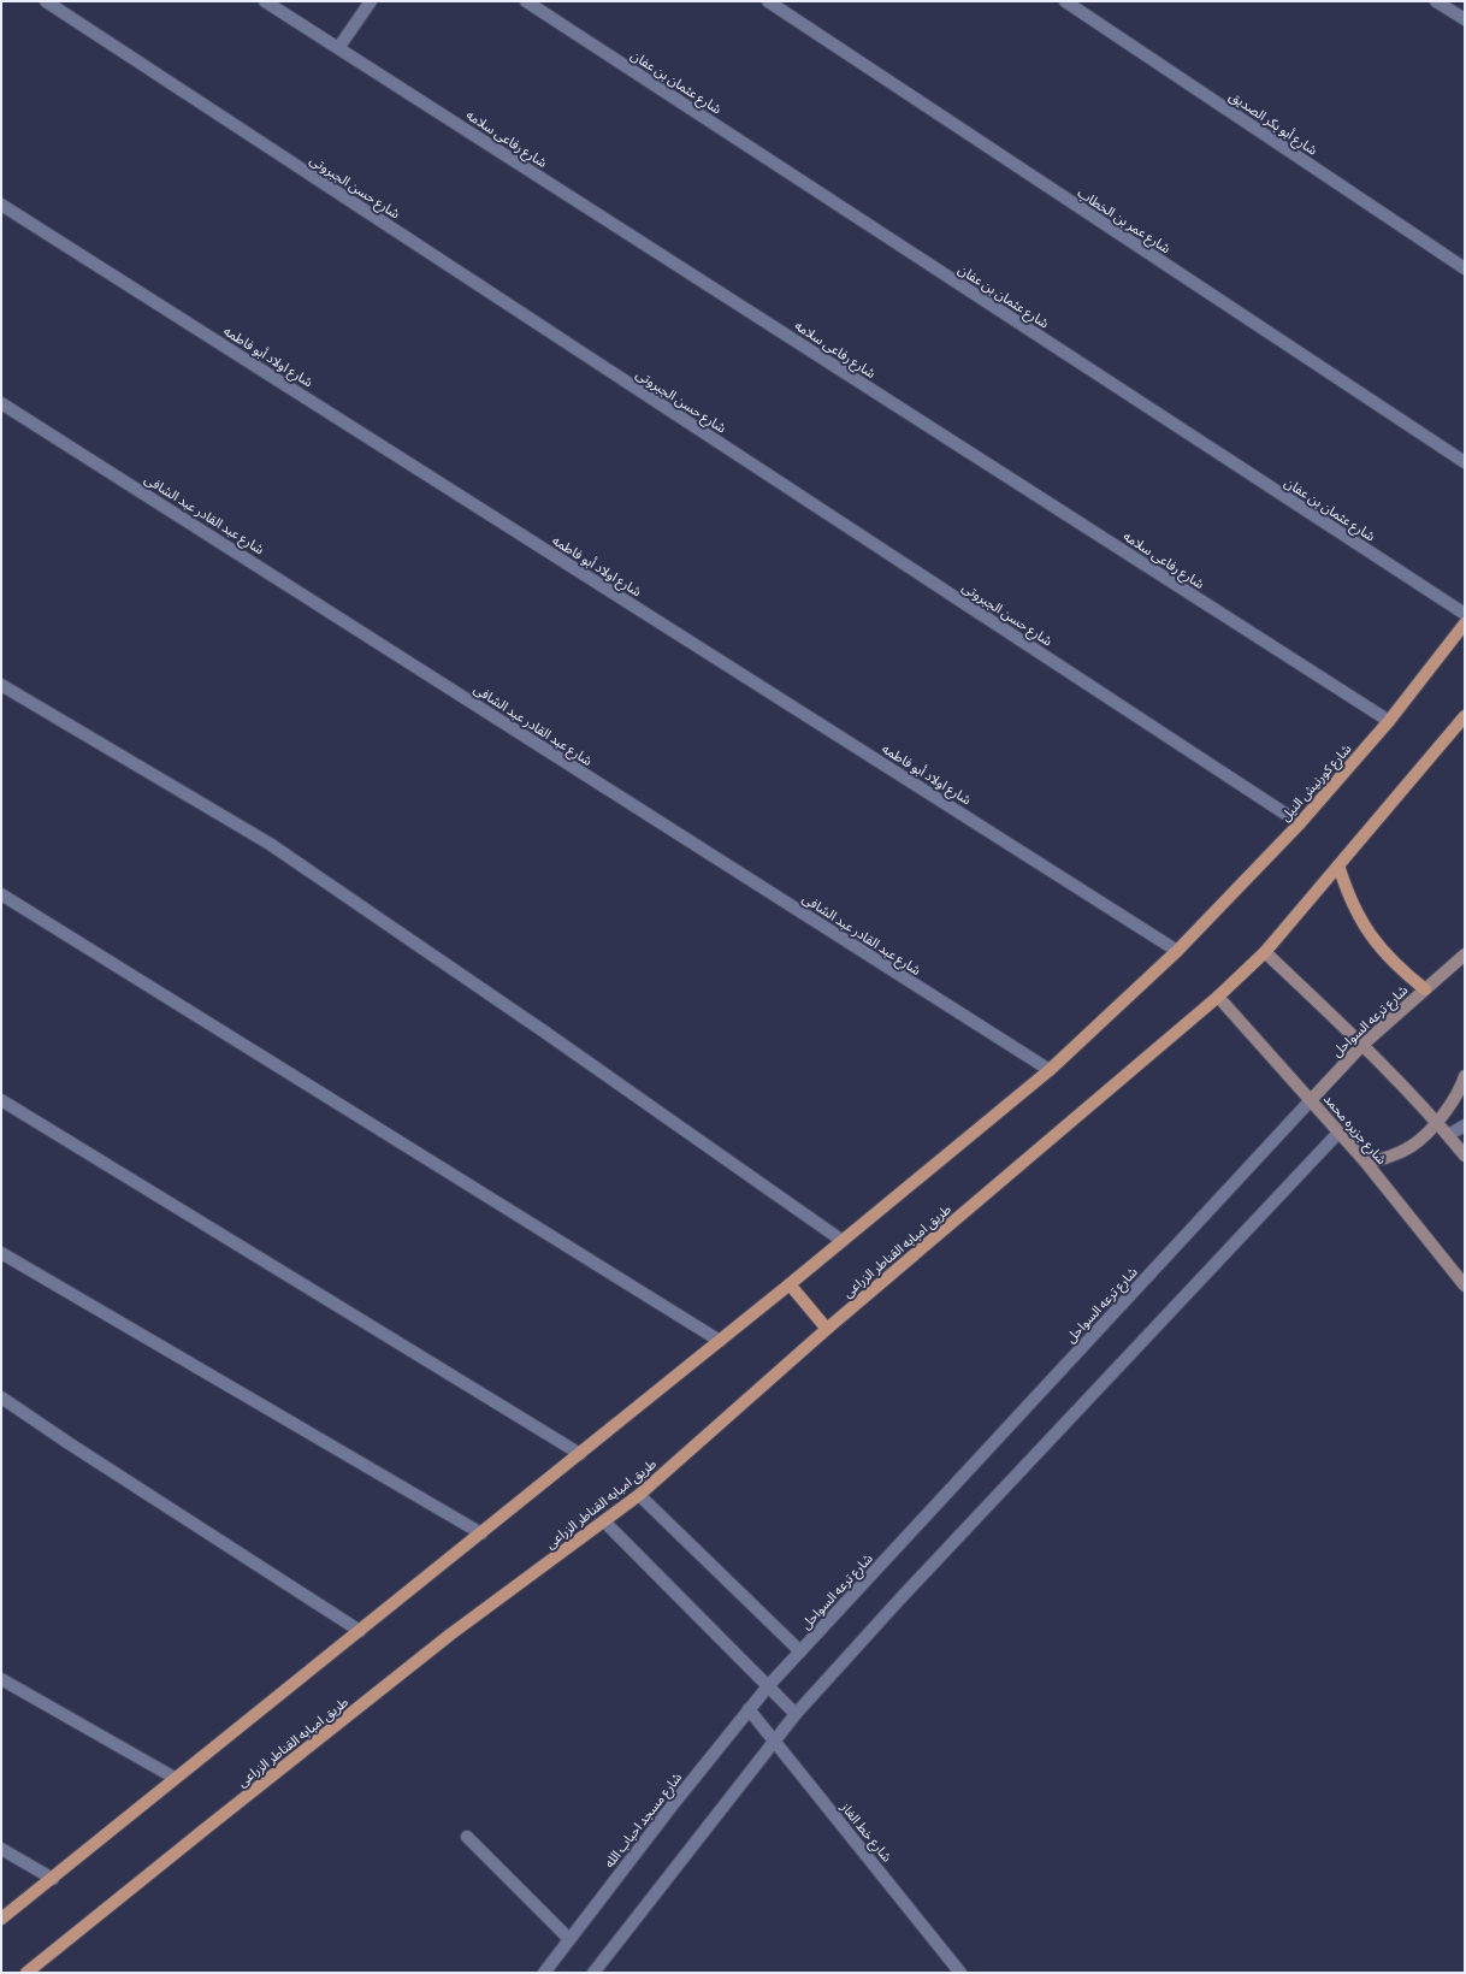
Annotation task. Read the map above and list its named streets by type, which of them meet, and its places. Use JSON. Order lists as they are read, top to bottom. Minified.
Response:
{"streets":{"main road":["شارع كورنيش النيل","شارع ترعه السواحل","شارع جزيره محمد","طريق امبابه القناطر الزراعى"],"street":["شارع عثمان بن عفان","شارع أبو بكر الصديق","شارع رفاعى سلامه","شارع حسن الجبروتى","شارع عمر بن الخطاب","شارع اولاد أبو فاطمه","شارع عبد القادر عبد الشافى","شارع مسجد احباب الله","شارع خط الغاز"]},"crossings":[["شارع رفاعى سلامه","شارع كورنيش النيل"],["شارع حسن الجبروتى","شارع كورنيش النيل"],["شارع اولاد أبو فاطمه","شارع كورنيش النيل"],["شارع ترعه السواحل","شارع جزيره محمد"],["شارع ترعه السواحل","شارع مسجد احباب الله"],["شارع جزيره محمد","طريق امبابه القناطر الزراعى"],["شارع مسجد احباب الله","شارع خط الغاز"]]}
